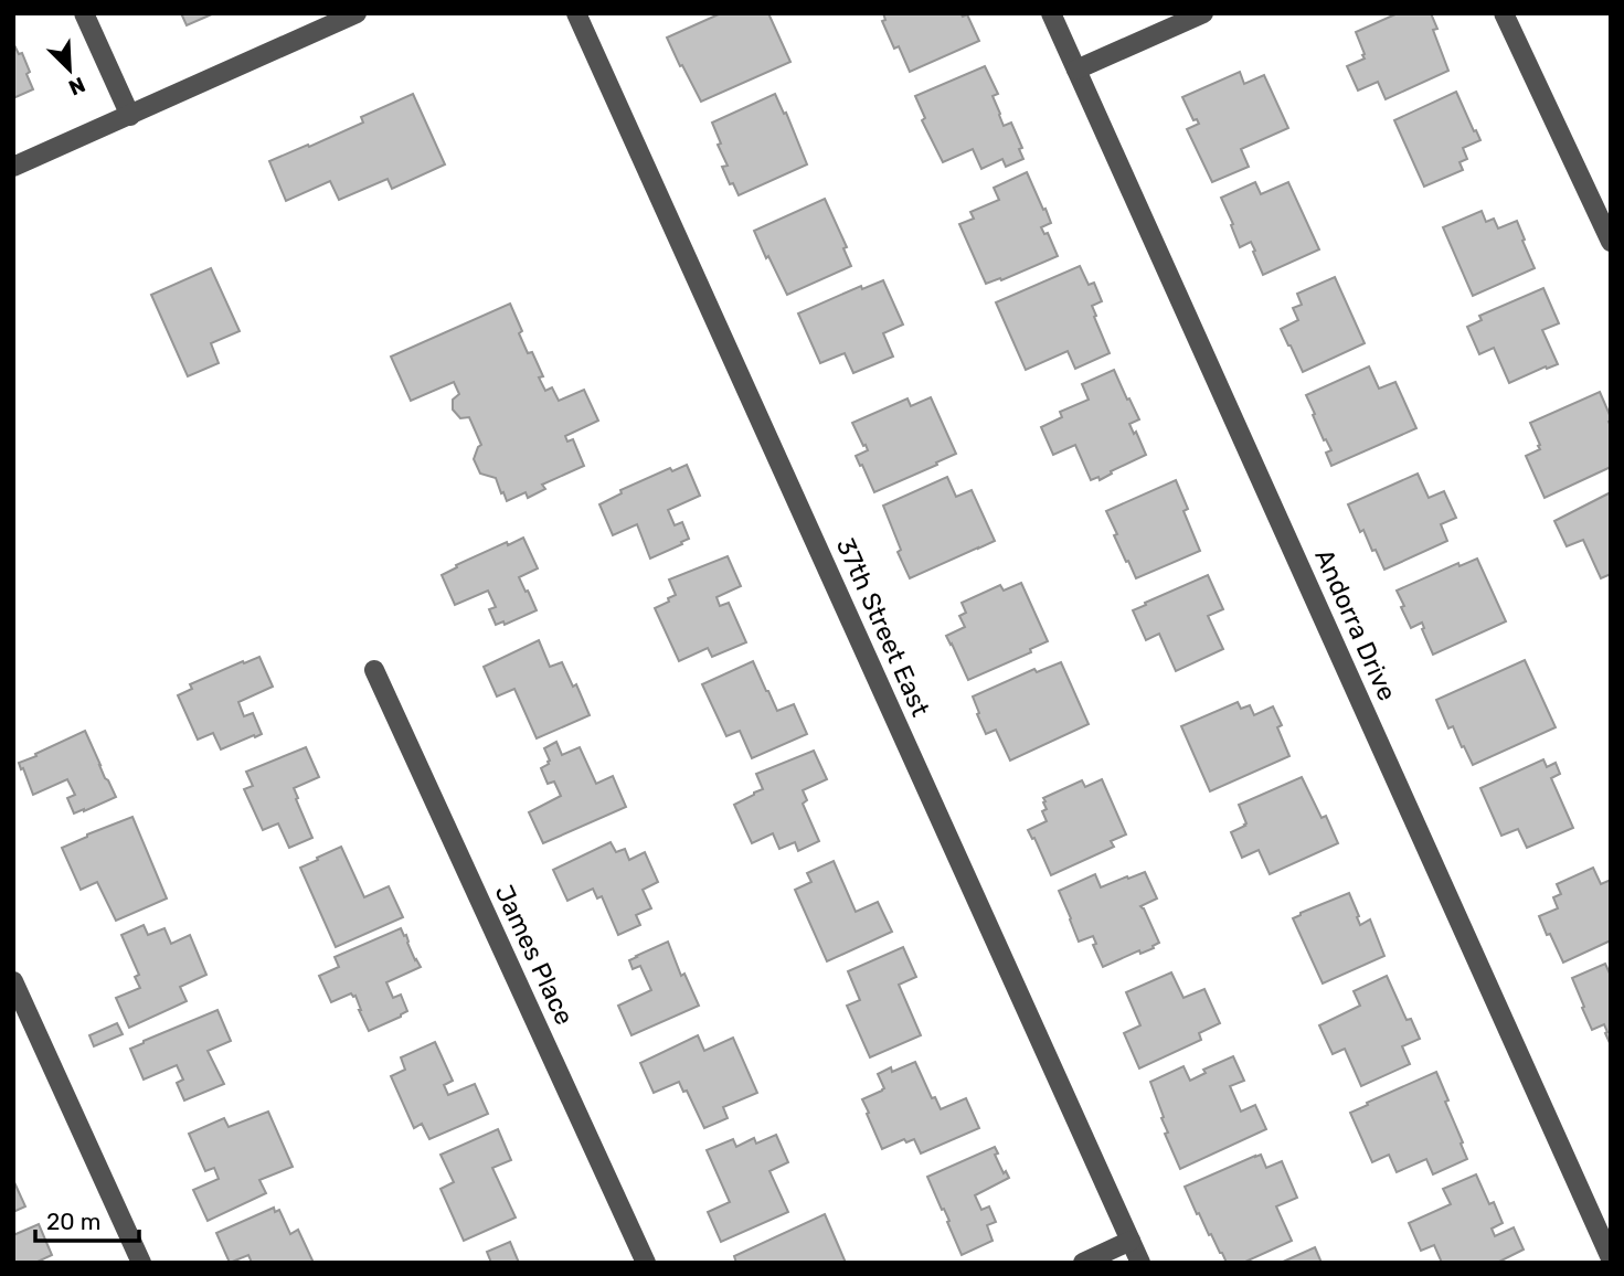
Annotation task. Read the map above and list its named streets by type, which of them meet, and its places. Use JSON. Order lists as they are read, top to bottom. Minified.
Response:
{"streets":{"street":["Andorra Drive","37th Street East","James Place"]},"scale_bar":"20 m","north":"bottom right"}
